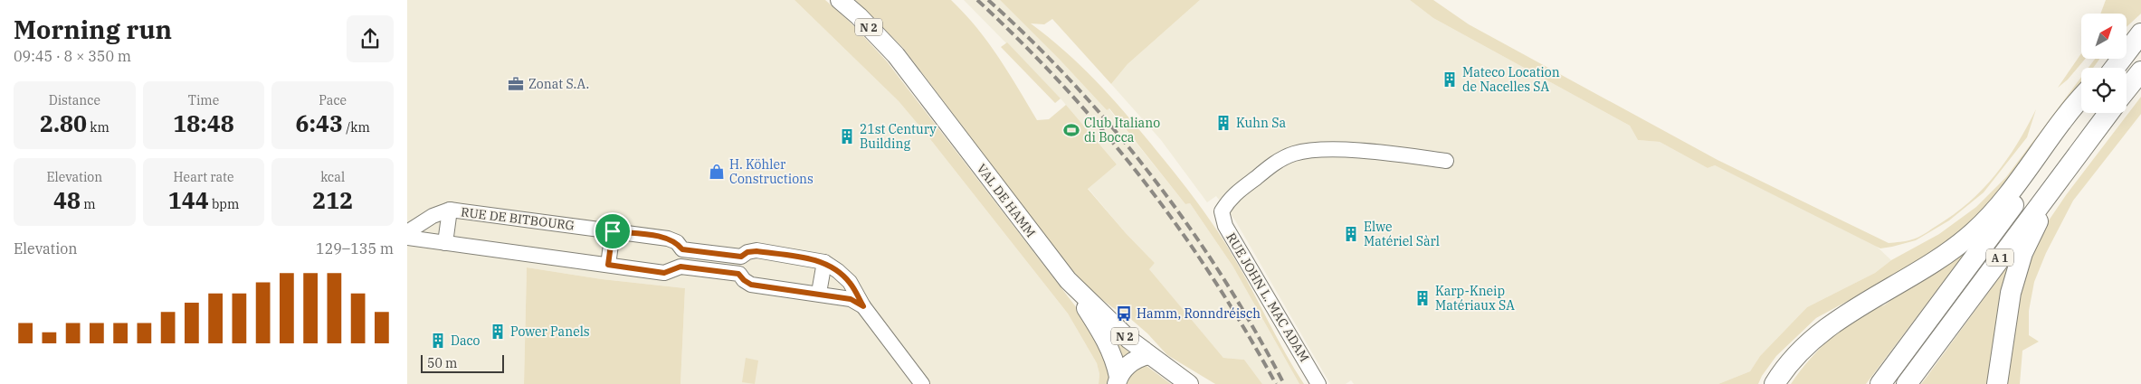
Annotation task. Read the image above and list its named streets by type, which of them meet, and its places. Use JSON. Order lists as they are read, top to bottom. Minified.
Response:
{"streets":{"highway":["A 1"],"main road":["N 2","VAL DE HAMM"],"street":["RUE DE BITBOURG","RUE JOHN L. MAC ADAM"]},"places":{"building":["Mateco Location de Nacelles SA","Kuhn Sa","21st Century Building","Elwe Matériel Sàrl","Karp-Kneip Matériaux SA","Power Panels","Daco"],"office":["Zonat S.A."],"sports":["Club Italiano di Bocca"],"shop":["H. Köhler Constructions"],"bus stop":["Hamm, Ronndréisch"]},"scale_bar":"50 m","north":"top right","page":{"heading":["Morning run","09:45 · 8 × 350 m"],"stats":[["Distance","2.80 km"],["Time","18:48"],["Pace","6:43 /km"],["Elevation","48 m"],["Heart rate","144 bpm"],["kcal","212"]],"chart":["Elevation","129–135 m"],"scale":"50 m"}}
